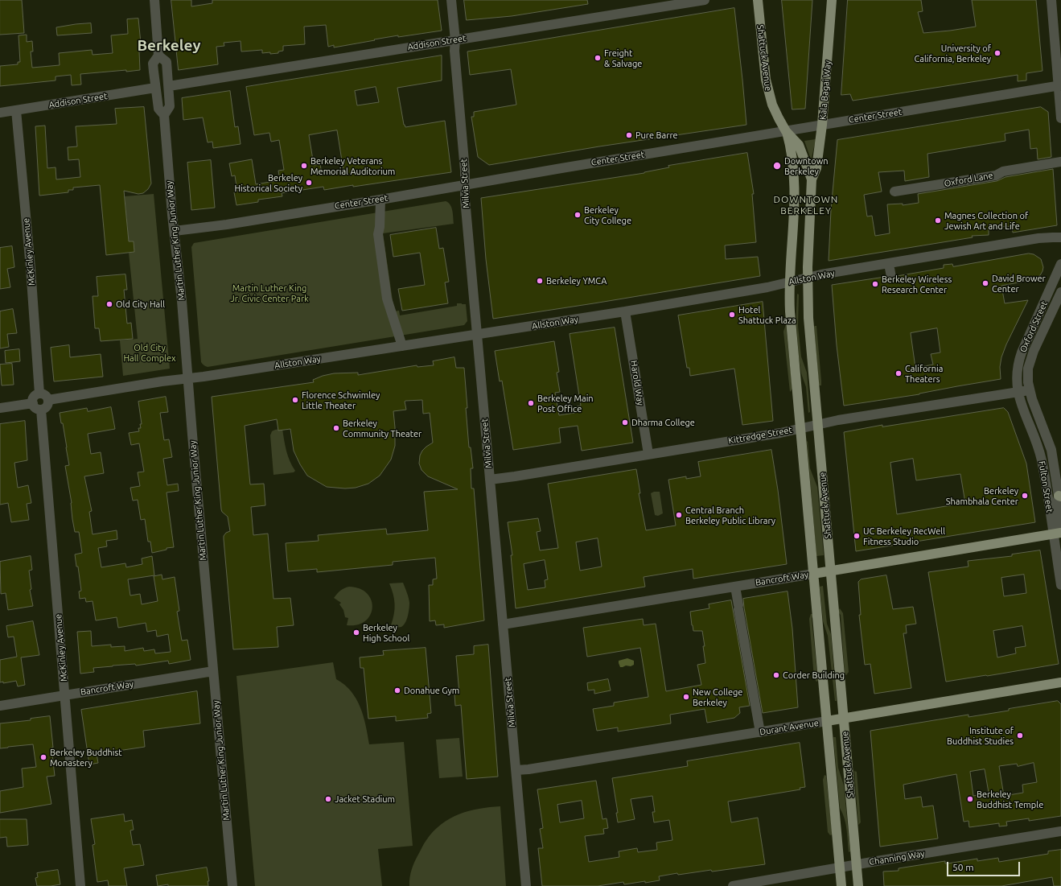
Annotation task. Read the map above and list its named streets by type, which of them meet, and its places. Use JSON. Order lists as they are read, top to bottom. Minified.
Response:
{"streets":{"main road":["Shattuck Avenue","Kala Bagai Way","Bancroft Way","Durant Avenue"],"street":["Addison Street","Center Street","Oxford Lane","Milvia Street","Martin Luther King Junior Way","McKinley Avenue","Allston Way","Oxford Street","Harold Way","Kittredge Street","Fulton Street","Channing Way"]},"crossings":[["Addison Street","Milvia Street"],["Addison Street","Martin Luther King Junior Way"],["Addison Street","McKinley Avenue"],["Shattuck Avenue","Kala Bagai Way"],["Shattuck Avenue","Center Street"],["Shattuck Avenue","Allston Way"],["Shattuck Avenue","Kittredge Street"],["Shattuck Avenue","Bancroft Way"],["Shattuck Avenue","Durant Avenue"],["Shattuck Avenue","Channing Way"],["Kala Bagai Way","Center Street"],["Center Street","Milvia Street"],["Center Street","Martin Luther King Junior Way"],["Milvia Street","Allston Way"],["Milvia Street","Kittredge Street"],["Milvia Street","Bancroft Way"],["Milvia Street","Durant Avenue"],["Martin Luther King Junior Way","Allston Way"],["Martin Luther King Junior Way","Bancroft Way"],["McKinley Avenue","Allston Way"],["McKinley Avenue","Bancroft Way"],["Allston Way","Harold Way"],["Oxford Street","Kittredge Street"],["Oxford Street","Fulton Street"],["Harold Way","Kittredge Street"],["Kittredge Street","Fulton Street"],["Fulton Street","Bancroft Way"]],"districts":["Berkeley","DOWNTOWN BERKELEY"],"parks":["Martin Luther King Jr. Civic Center Park","Old City Hall Complex"],"places":["University of California, Berkeley","Freight & Salvage","Pure Barre","Berkeley Veterans Memorial Auditorium","Downtown Berkeley","Berkeley Historical Society","Berkeley City College","Magnes Collection of Jewish Art and Life","Berkeley YMCA","David Brower Center","Berkeley Wireless Research Center","Old City Hall","Hotel Shattuck Plaza","California Theaters","Florence Schwimley Little Theater","Berkeley Main Post Office","Dharma College","Berkeley Community Theater","Berkeley Shambhala Center","Central Branch Berkeley Public Library","UC Berkeley RecWell Fitness Studio","Berkeley High School","Corder Building","Donahue Gym","New College Berkeley","Institute of Buddhist Studies","Berkeley Buddhist Monastery","Jacket Stadium","Berkeley Buddhist Temple"],"scale_bar":"50 m"}
